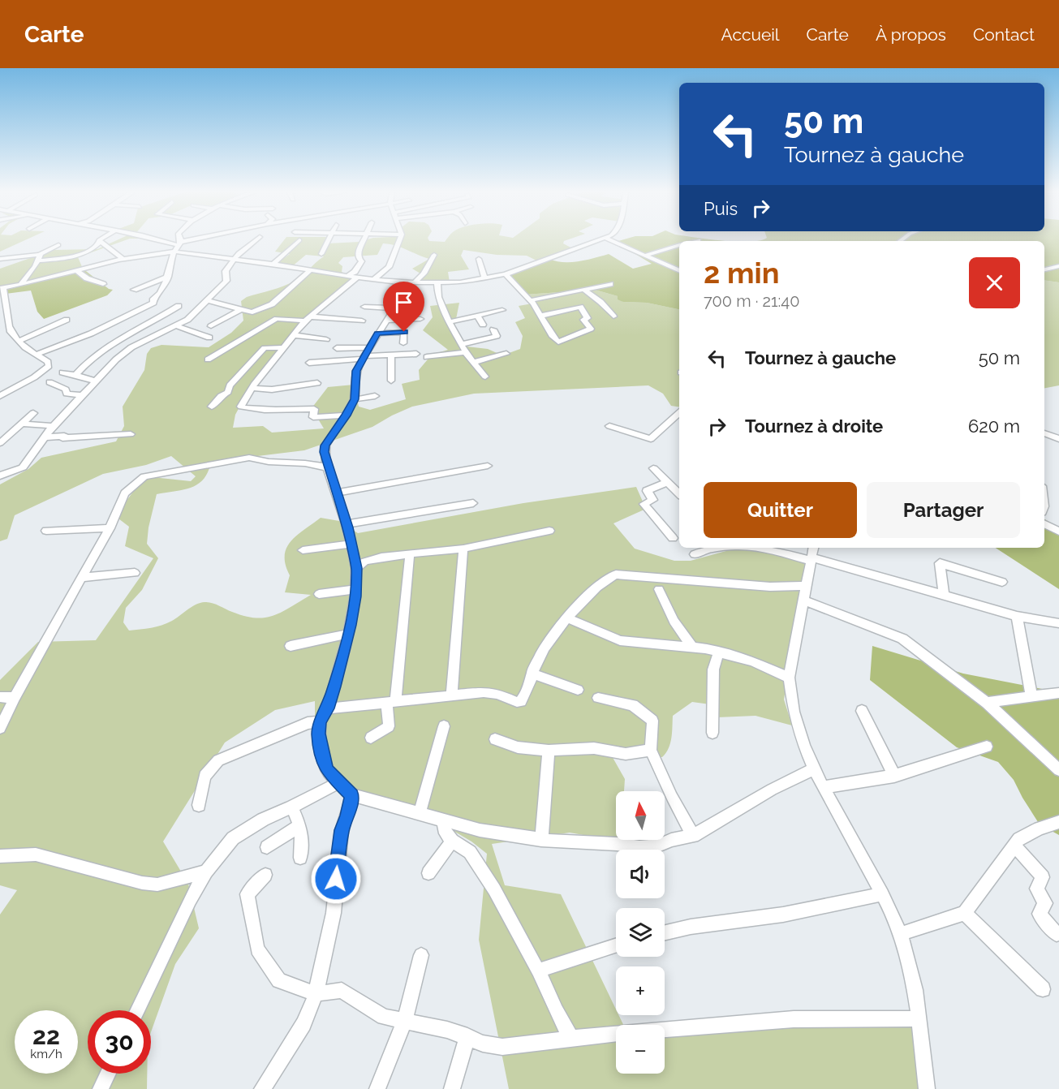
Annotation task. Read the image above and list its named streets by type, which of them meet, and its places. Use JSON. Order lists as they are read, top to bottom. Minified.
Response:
{"north":"top","page":{"header":"Carte","nav":["Accueil","Carte","À propos","Contact"],"turn":["50 m","Tournez à gauche"],"then":"Puis","heading":["2 min","700 m · 21:40"],"list":[{"name":"Tournez à gauche","value":"50 m"},{"name":"Tournez à droite","value":"620 m"}],"buttons":["Quitter","Partager"],"map_buttons":["+","−"],"speed":"22 km/h","limit":"30"}}
